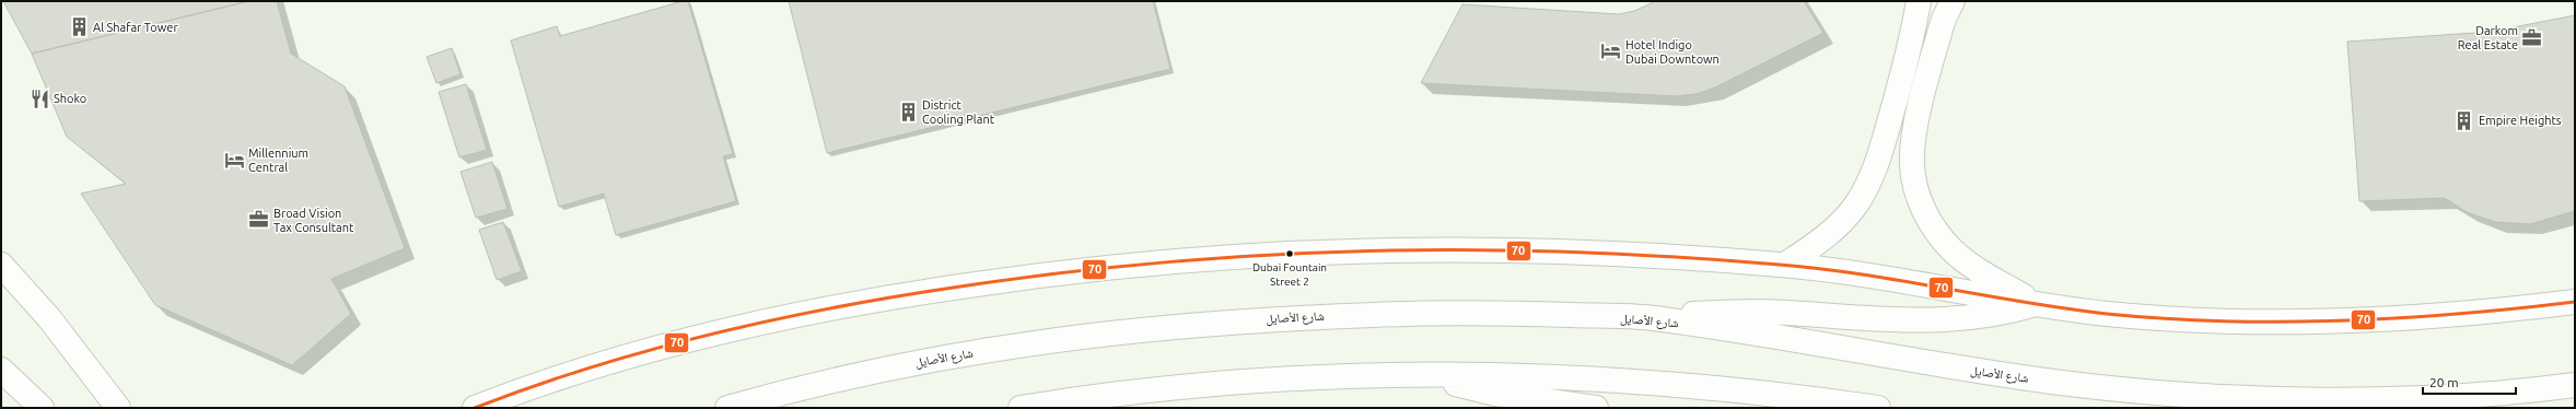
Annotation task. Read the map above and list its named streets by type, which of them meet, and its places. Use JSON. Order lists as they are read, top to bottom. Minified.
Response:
{"streets":{"main road":["شارع الأصايل"]},"places":{"building":["Al Shafar Tower","District Cooling Plant","Empire Heights"],"office":["Darkom Real Estate","Broad Vision Tax Consultant"],"hotel":["Hotel Indigo Dubai Downtown","Millennium Central"],"restaurant":["Shoko"],"other":["Dubai Fountain Street 2"]},"lines":["transit line 70"],"scale_bar":"20 m"}
